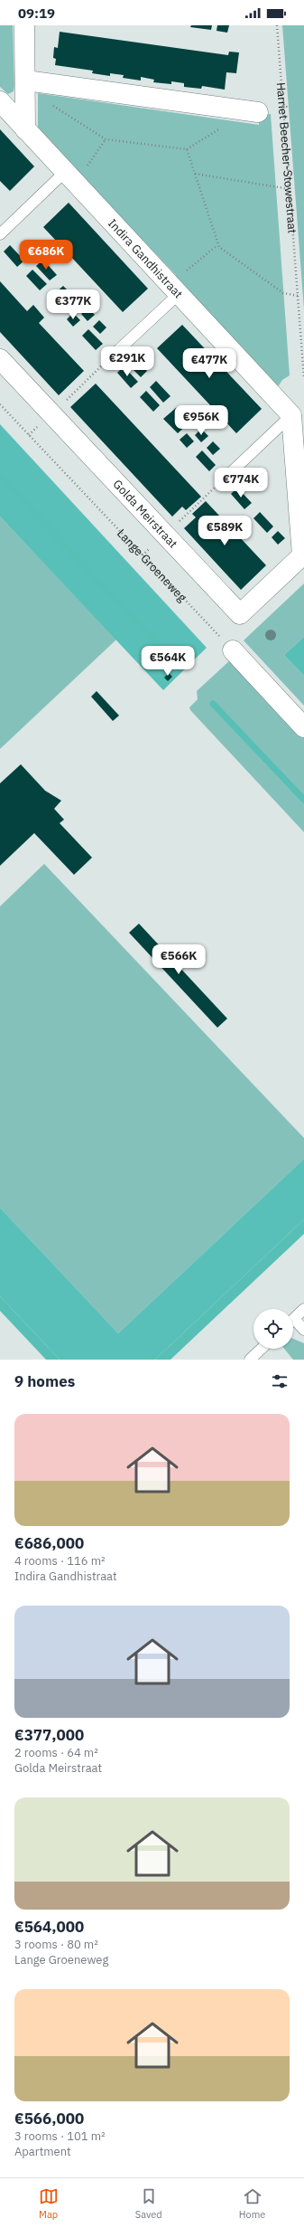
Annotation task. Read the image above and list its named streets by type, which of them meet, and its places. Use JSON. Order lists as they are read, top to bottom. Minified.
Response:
{"streets":{"street":["Indira Gandhistraat","Golda Meirstraat"],"path":["Harriet Beecher-Stowestraat","Lange Groeneweg"]},"crossings":[["Indira Gandhistraat","Golda Meirstraat"]],"page":{"status":"09:19","price":["€686K","€377K","€291K","€477K","€956K","€774K","€589K","€564K","€566K"],"heading":"9 homes","list":[{"name":"€686,000","note":"4 rooms · 116 m² · Indira Gandhistraat"},{"name":"€377,000","note":"2 rooms · 64 m² · Golda Meirstraat"},{"name":"€564,000","note":"3 rooms · 80 m² · Lange Groeneweg"},{"name":"€566,000","note":"3 rooms · 101 m² · Apartment"}],"tabs":["Map","Saved","Home"]}}
